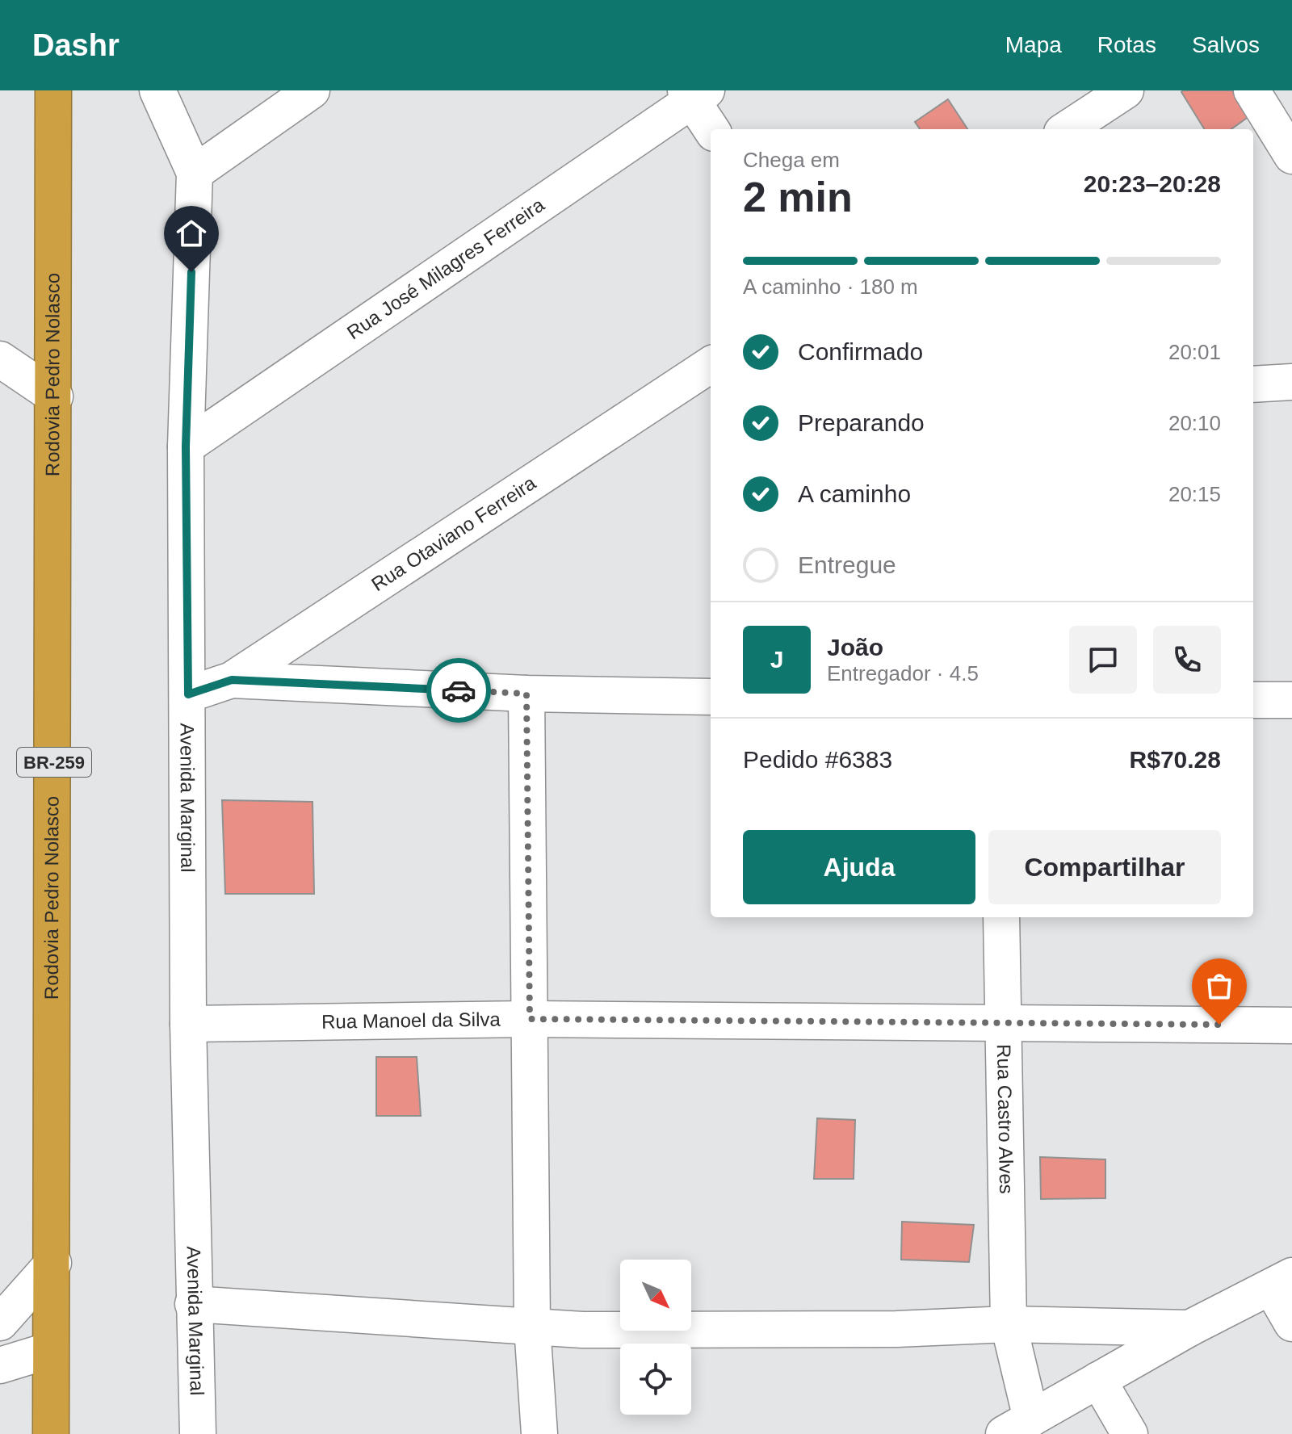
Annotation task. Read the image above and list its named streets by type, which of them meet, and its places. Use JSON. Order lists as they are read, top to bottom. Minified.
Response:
{"streets":{"highway":["Rodovia Pedro Nolasco","BR-259"],"street":["Rua José Milagres Ferreira","Rua Otaviano Ferreira","Avenida Marginal","Rua Manoel da Silva","Rua Castro Alves"]},"crossings":[["Rua José Milagres Ferreira","Avenida Marginal"],["Rua Otaviano Ferreira","Avenida Marginal"],["Avenida Marginal","Rua Manoel da Silva"],["Rua Manoel da Silva","Rua Castro Alves"]],"north":"bottom right","page":{"header":"Dashr","nav":["Mapa","Rotas","Salvos"],"heading":["2 min","Chega em","20:23–20:28"],"panel":["João","Entregador · 4.5","Pedido #6383","R$70.28"],"bar":"A caminho · 180 m","list":[["Confirmado","20:01"],["Preparando","20:10"],["A caminho","20:15"],"Entregue"],"round":"J","buttons":["Ajuda","Compartilhar"]}}
